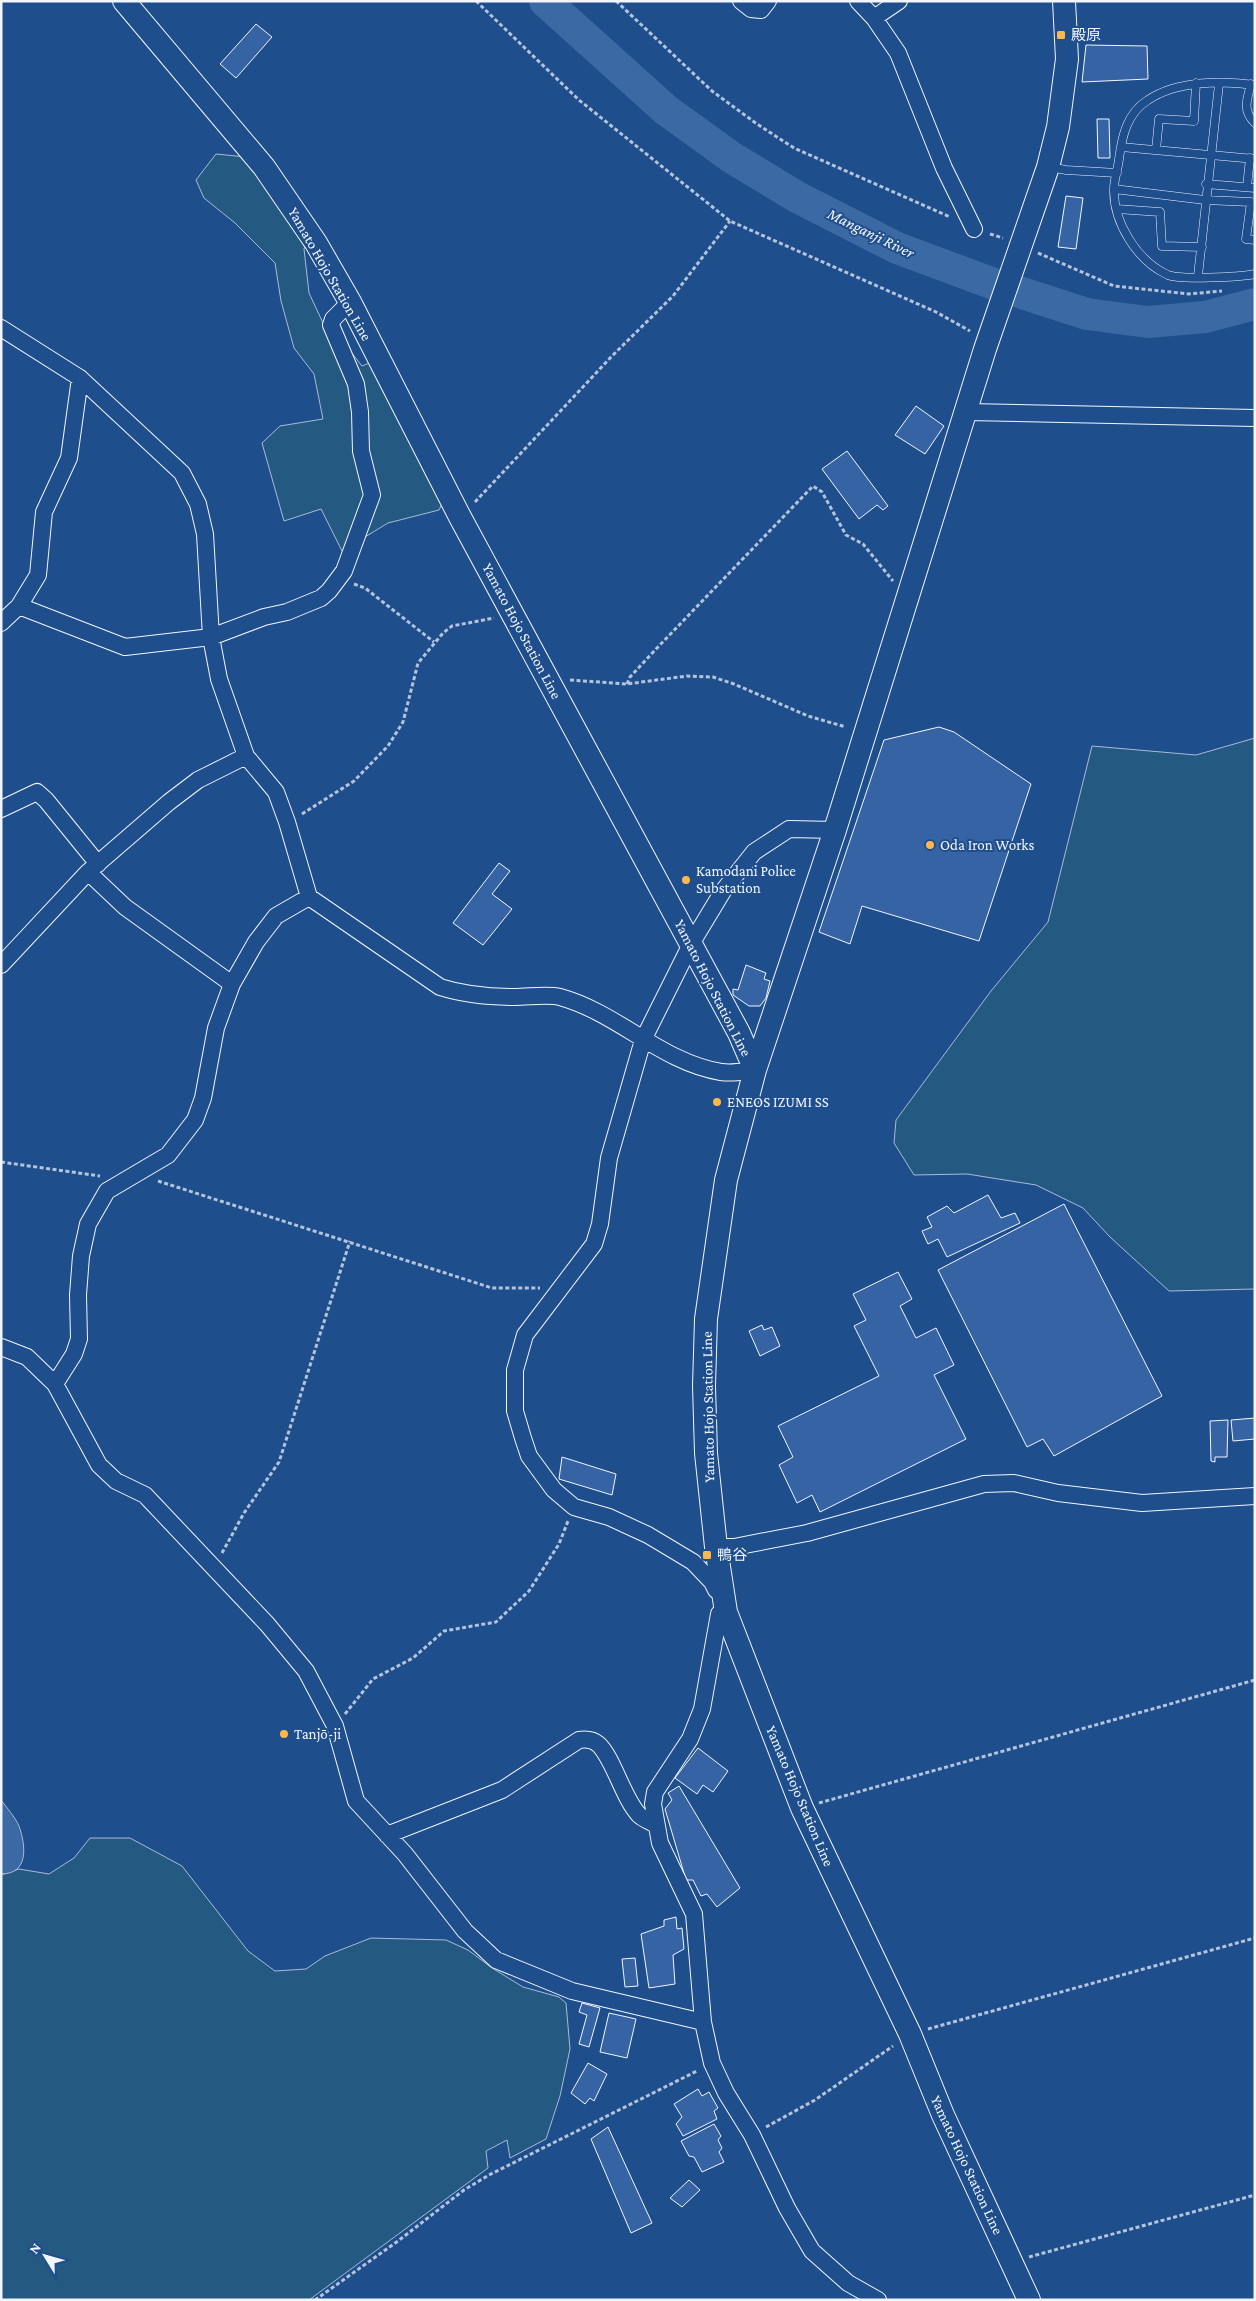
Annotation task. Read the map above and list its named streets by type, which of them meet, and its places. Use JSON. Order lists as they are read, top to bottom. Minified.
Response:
{"streets":{"main road":["Yamato Hojo Station Line"]},"water":["Manganji River"],"places":{"transit":["殿原","鴨谷"],"other":["Oda Iron Works","Kamodani Police Substation","ENEOS IZUMI SS","Tanjō-ji"]},"north":"top left"}
